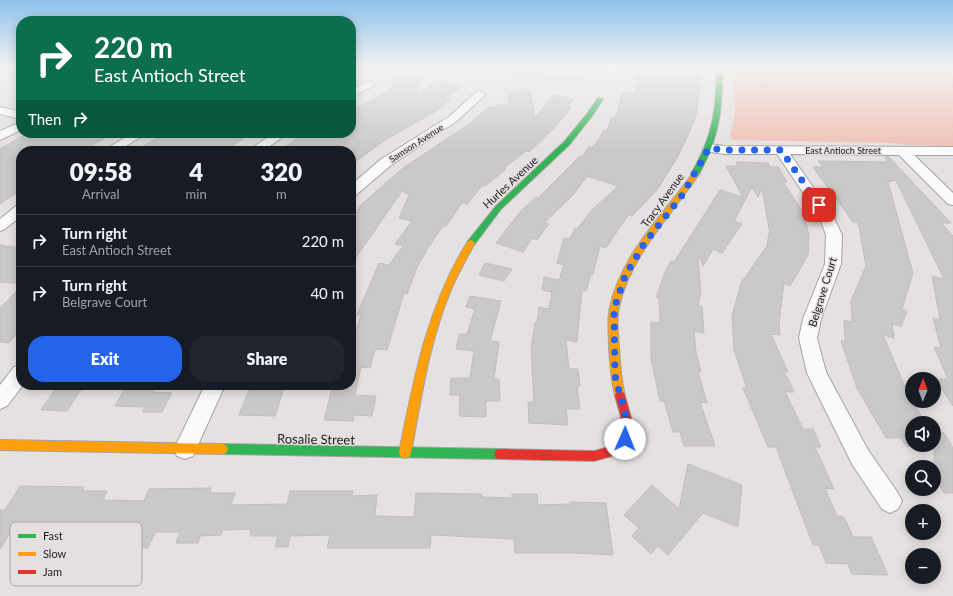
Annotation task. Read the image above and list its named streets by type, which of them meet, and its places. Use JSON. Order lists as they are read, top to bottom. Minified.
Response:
{"streets":{"street":["Samson Avenue","East Antioch Street","Hurles Avenue","Tracy Avenue","Belgrave Court","Rosalie Street"]},"crossings":[["East Antioch Street","Tracy Avenue"],["East Antioch Street","Belgrave Court"],["Hurles Avenue","Rosalie Street"],["Tracy Avenue","Rosalie Street"]],"legend":["Fast","Slow","Jam"],"north":"top","page":{"turn":["220 m","East Antioch Street"],"then":"Then","eta":["09:58","Arrival","4","min","320","m"],"list":[{"name":"Turn right","note":"East Antioch Street","value":"220 m"},{"name":"Turn right","note":"Belgrave Court","value":"40 m"}],"buttons":["Exit","Share"],"map_buttons":["+","−"]}}
